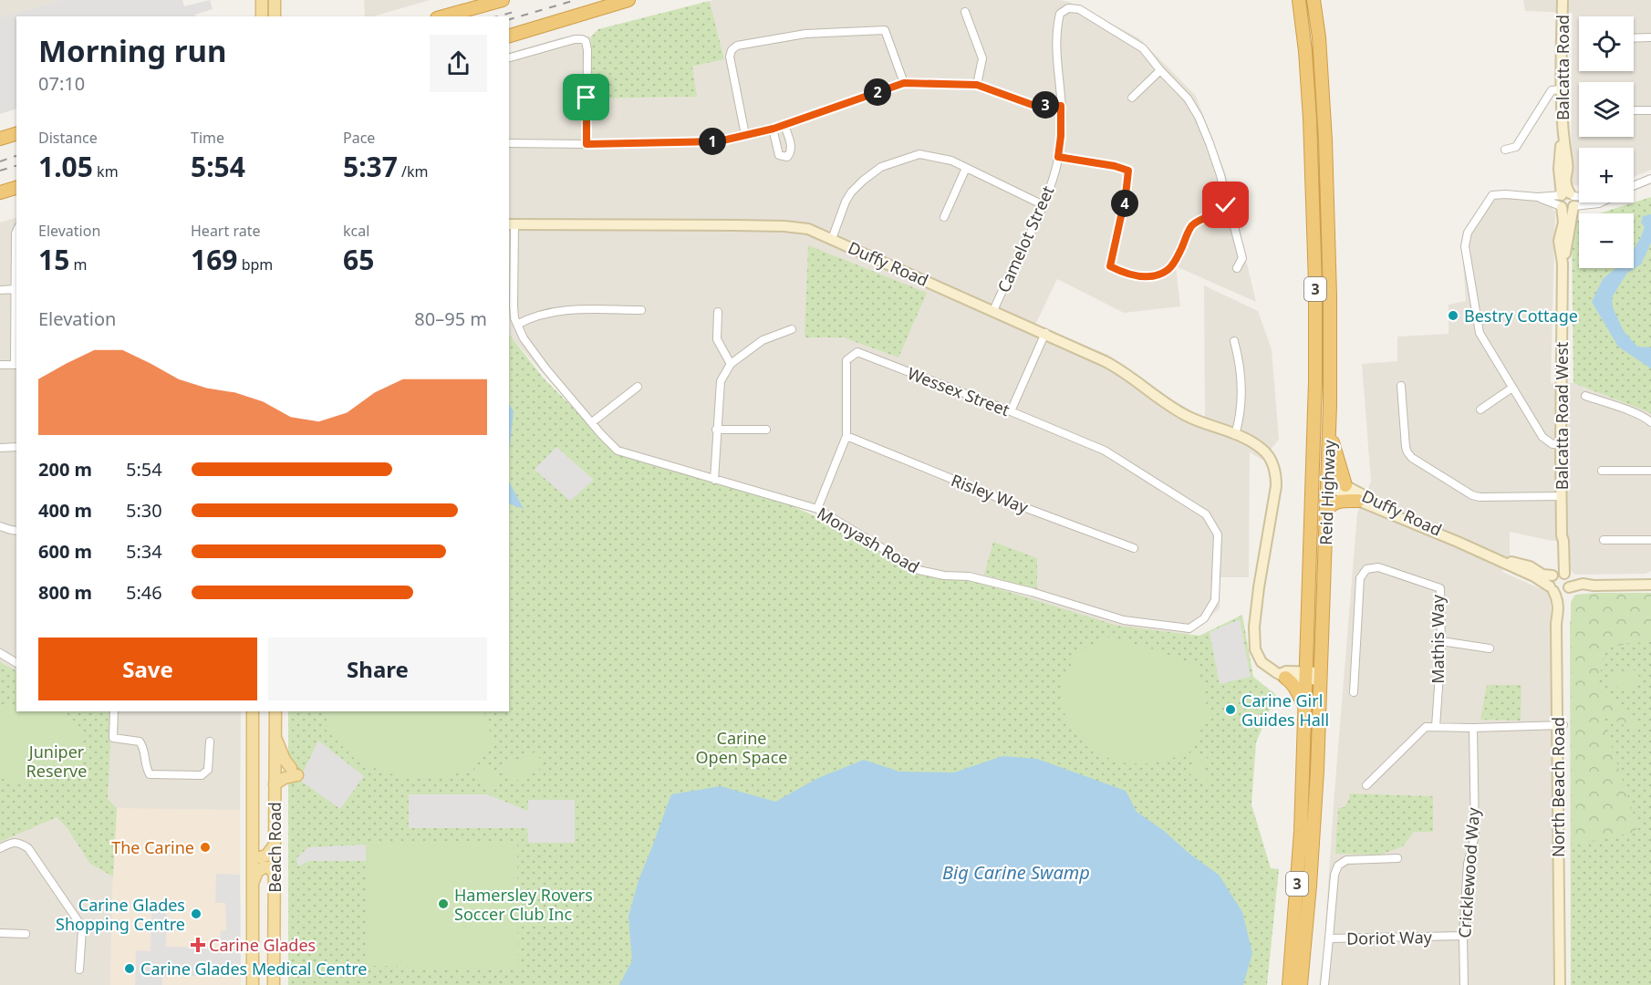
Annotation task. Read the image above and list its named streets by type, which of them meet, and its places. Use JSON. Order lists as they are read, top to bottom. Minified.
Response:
{"streets":{"highway":["3","Reid Highway"],"main road":["Balcatta Road","Duffy Road","Balcatta Road West","North Beach Road","Beach Road"],"street":["Camelot Street","Wessex Street","Risley Way","Monyash Road","Mathis Way","Cricklewood Way","Doriot Way"]},"crossings":[["Balcatta Road","Balcatta Road West"],["Camelot Street","Duffy Road"],["Duffy Road","Balcatta Road West"],["Duffy Road","Reid Highway"],["Duffy Road","Monyash Road"],["Duffy Road","North Beach Road"],["Wessex Street","Risley Way"],["Wessex Street","Monyash Road"],["Balcatta Road West","North Beach Road"],["Cricklewood Way","Doriot Way"]],"water":["Big Carine Swamp"],"parks":["Carine Open Space","Juniper Reserve"],"places":{"other":["Bestry Cottage","Carine Girl Guides Hall","The Carine","Hamersley Rovers Soccer Club Inc","Carine Glades Shopping Centre","Carine Glades Medical Centre"],"health":["Carine Glades"]},"page":{"map_buttons":["+","−"],"heading":["Morning run","07:10"],"pins":["2","3","1","4"],"stats":[["Distance","1.05 km"],["Time","5:54"],["Pace","5:37 /km"],["Elevation","15 m"],["Heart rate","169 bpm"],["kcal","65"]],"chart":["Elevation","80–95 m"],"list":[{"name":"200 m","note":"5:54"},{"name":"400 m","note":"5:30"},{"name":"600 m","note":"5:34"},{"name":"800 m","note":"5:46"}],"buttons":["Save","Share"]}}
